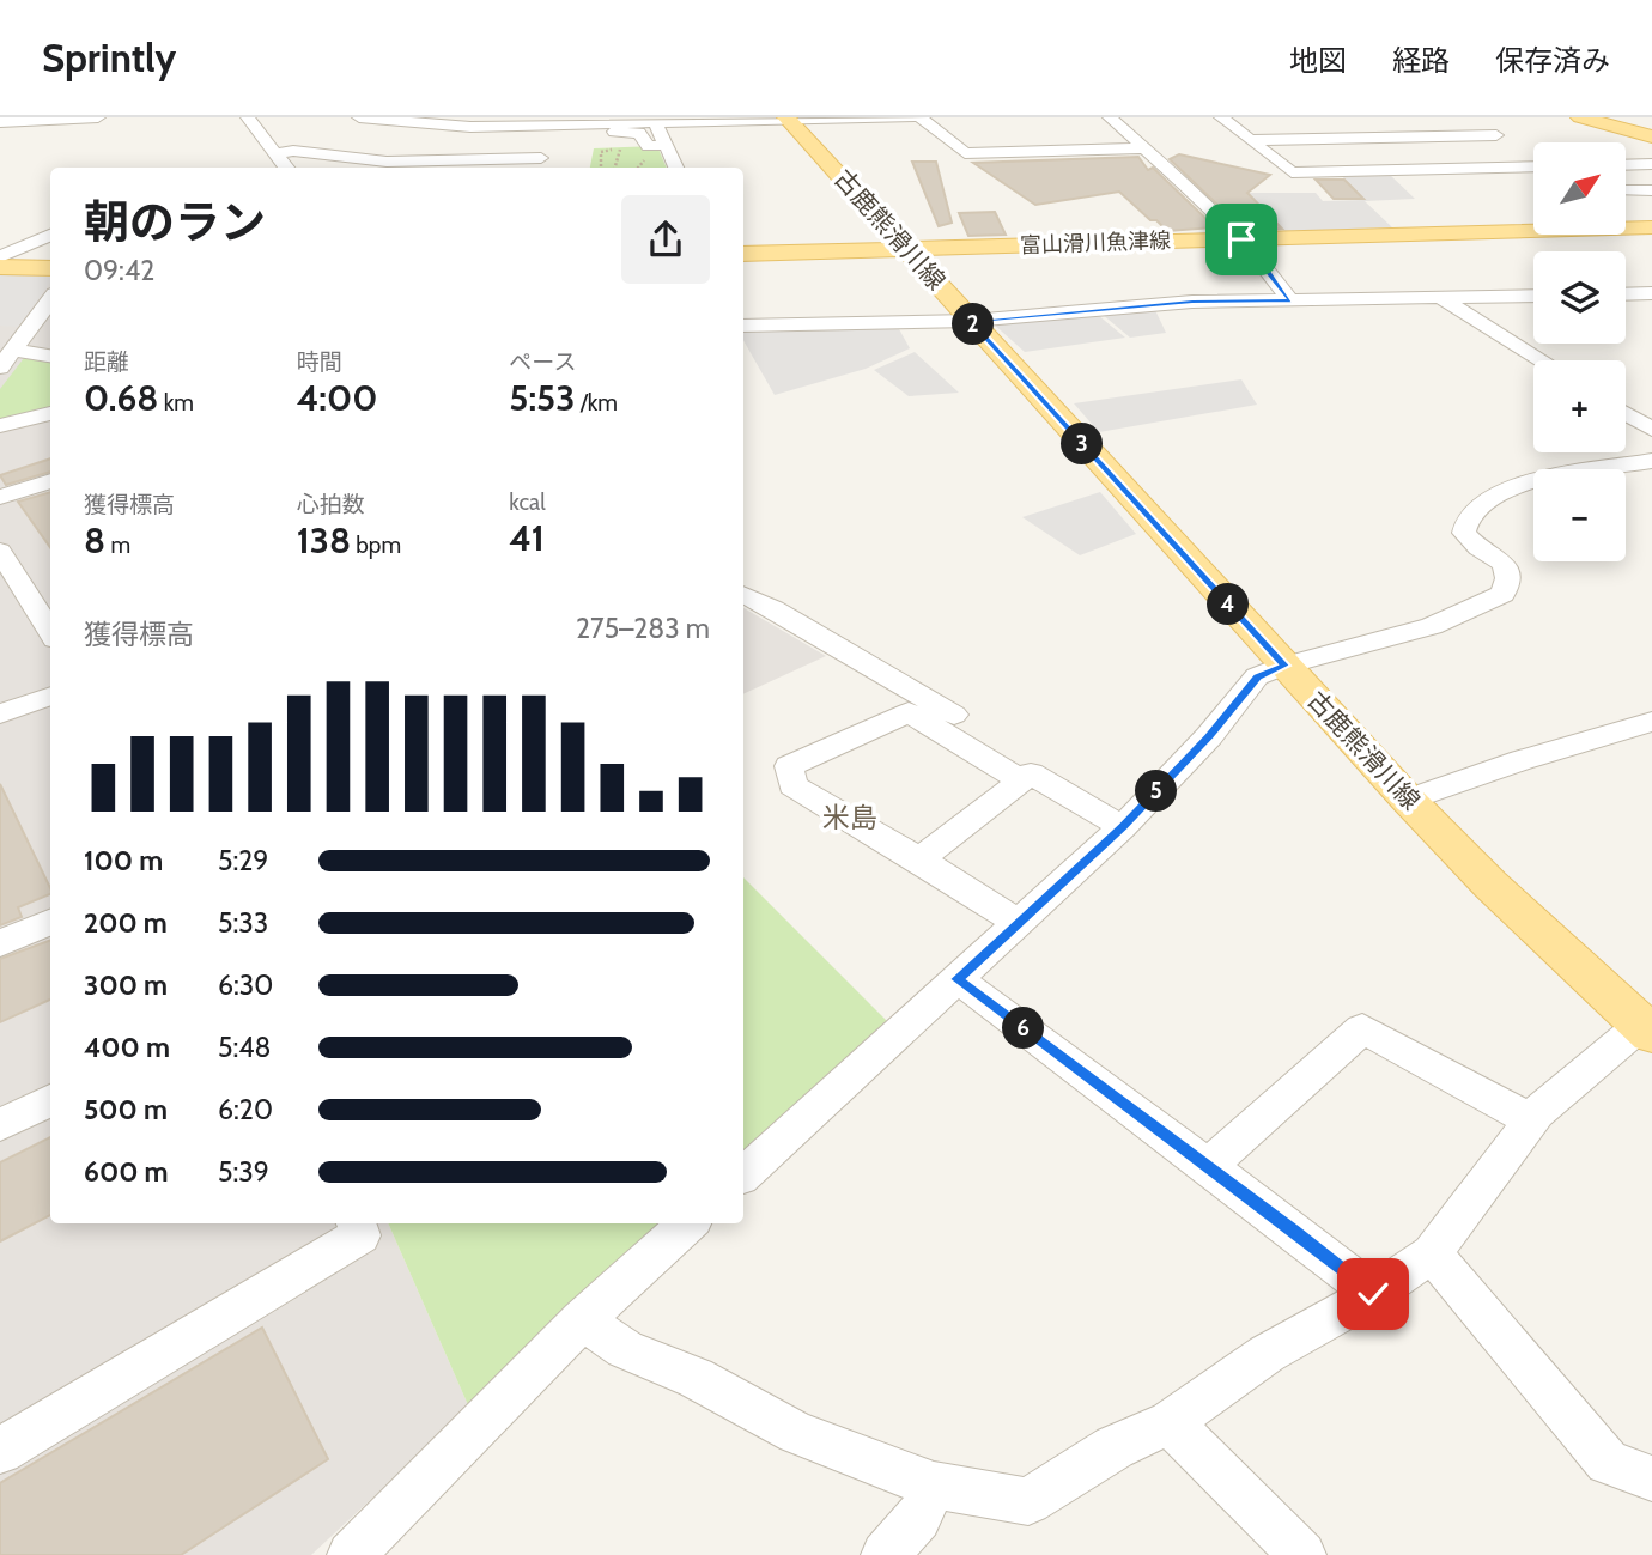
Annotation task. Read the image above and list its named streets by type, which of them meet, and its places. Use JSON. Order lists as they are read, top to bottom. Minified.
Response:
{"streets":{"main road":["古鹿熊滑川線","富山滑川魚津線"]},"crossings":[["古鹿熊滑川線","富山滑川魚津線"]],"districts":["米島"],"north":"top right","page":{"header":"Sprintly","nav":["地図","経路","保存済み"],"map_buttons":["+","−"],"heading":["朝のラン","09:42"],"pins":["2","3","4","5","6"],"stats":[["距離","0.68 km"],["時間","4:00"],["ペース","5:53 /km"],["獲得標高","8 m"],["心拍数","138 bpm"],["kcal","41"]],"chart":["獲得標高","275–283 m"],"list":[{"name":"100 m","note":"5:29"},{"name":"200 m","note":"5:33"},{"name":"300 m","note":"6:30"},{"name":"400 m","note":"5:48"},{"name":"500 m","note":"6:20"},{"name":"600 m","note":"5:39"}]}}
